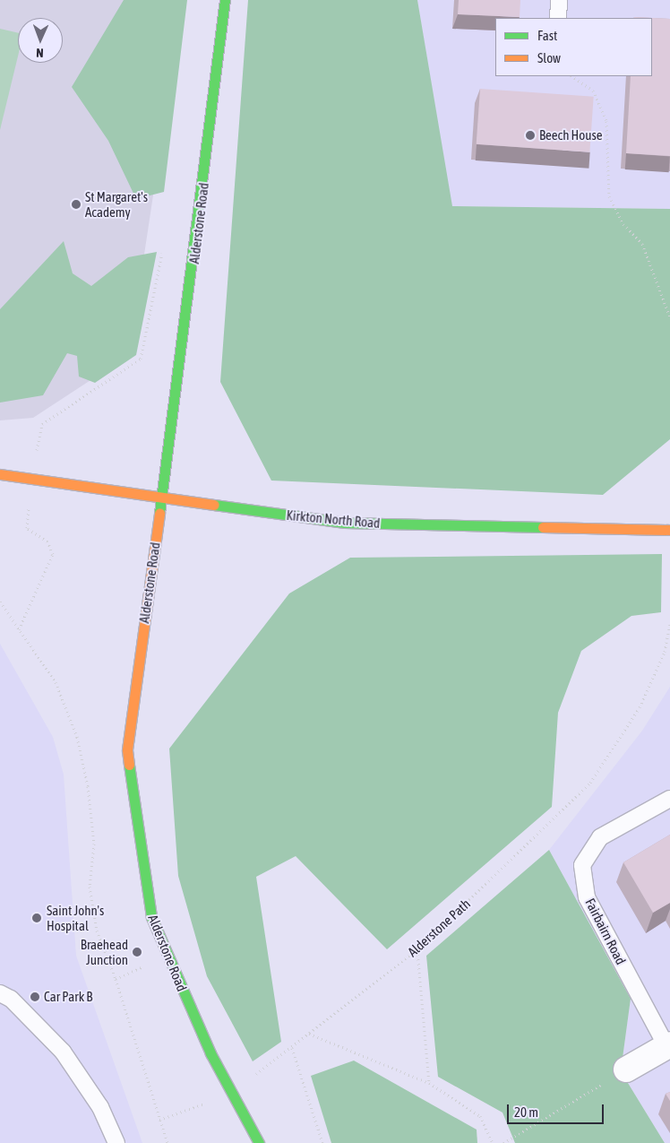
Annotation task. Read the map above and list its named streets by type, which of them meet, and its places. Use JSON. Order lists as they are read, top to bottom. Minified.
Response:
{"streets":{"street":["Alderstone Road","Kirkton North Road","Fairbairn Road"],"path":["Alderstone Path"]},"crossings":[["Alderstone Road","Kirkton North Road"]],"places":["Beech House","St Margaret's Academy","Saint John's Hospital","Braehead Junction","Car Park B"],"legend":["Fast","Slow"],"scale_bar":"20 m","north":"bottom"}
